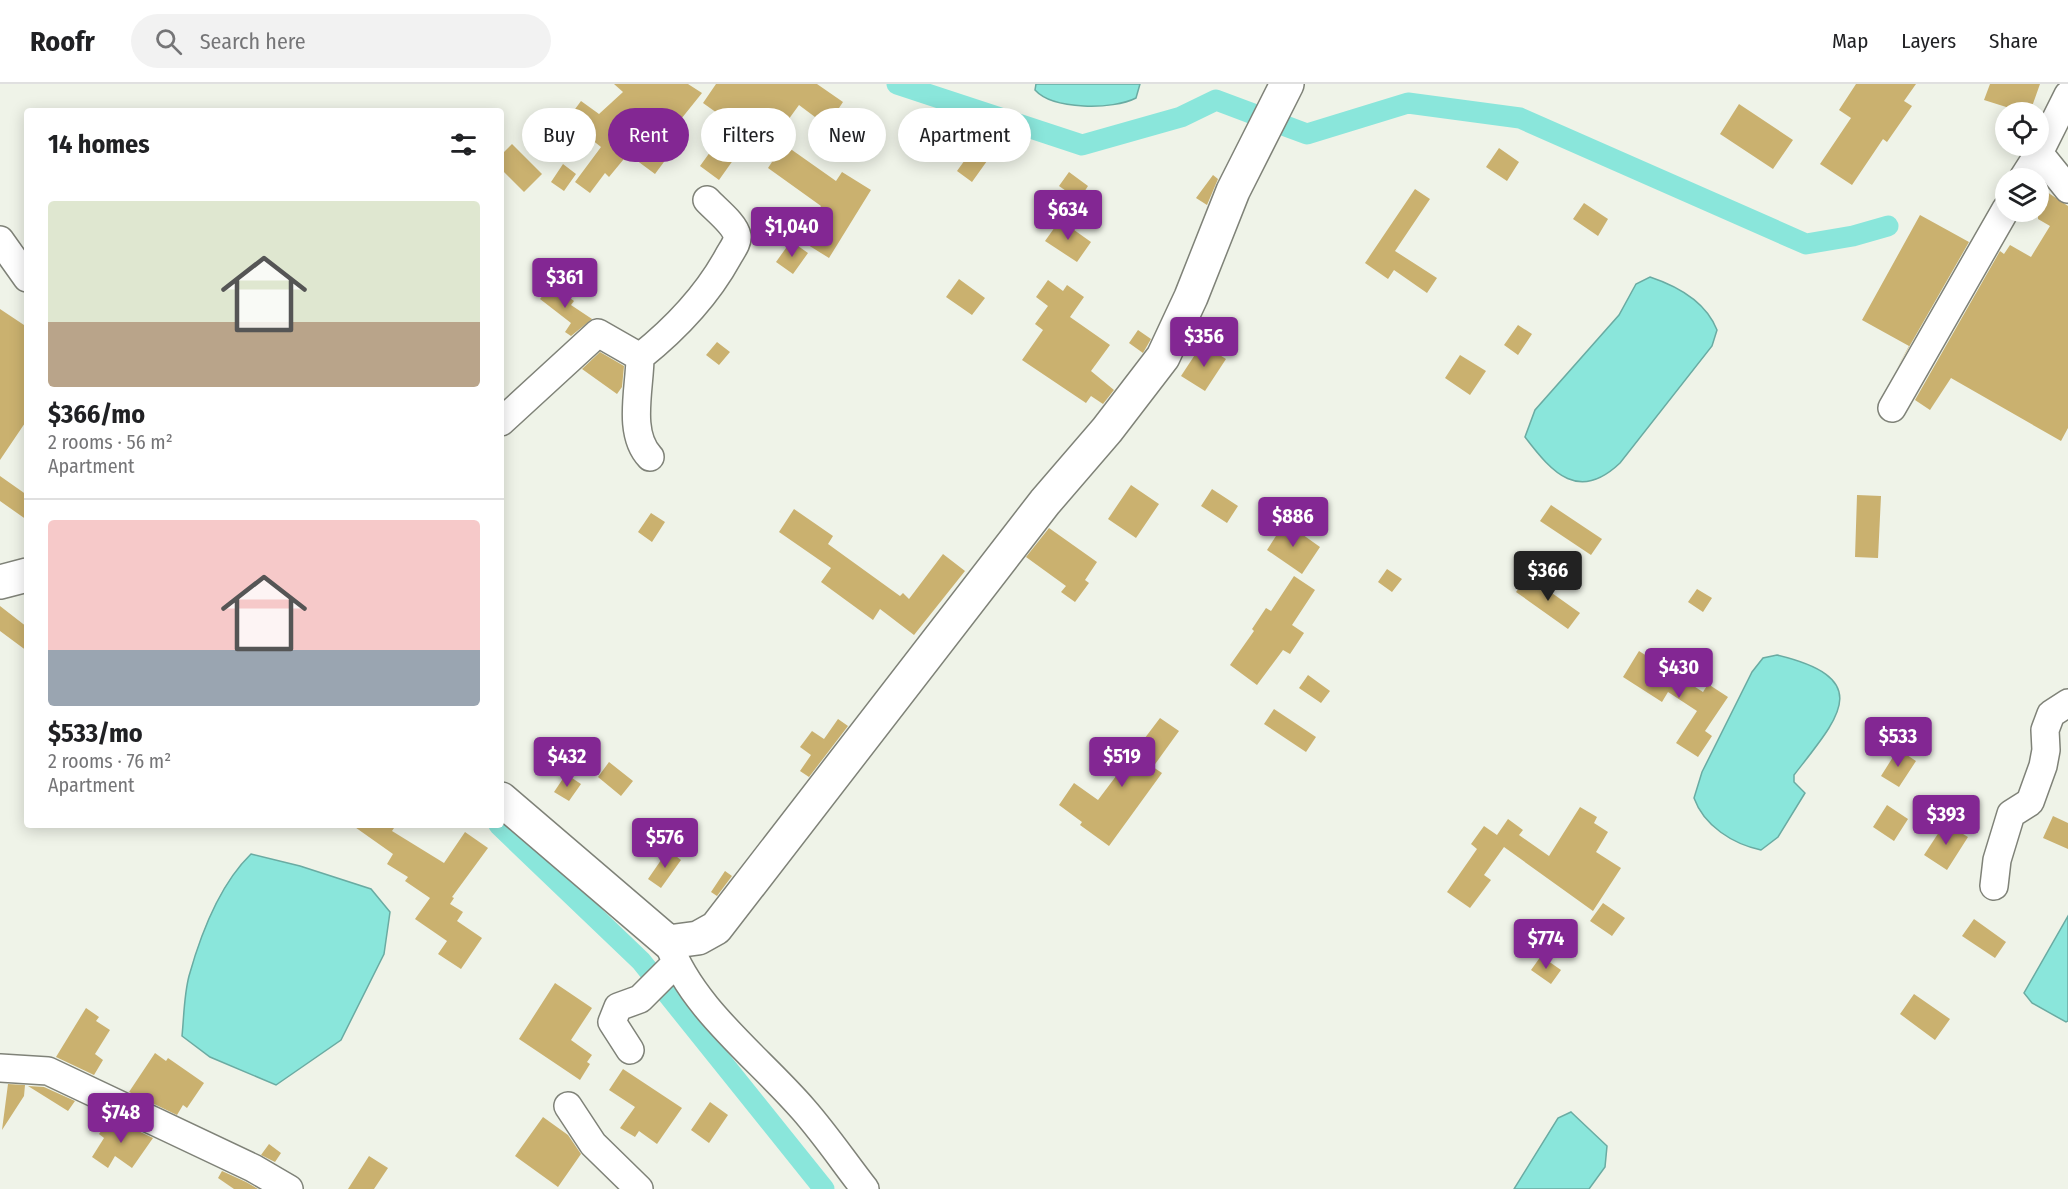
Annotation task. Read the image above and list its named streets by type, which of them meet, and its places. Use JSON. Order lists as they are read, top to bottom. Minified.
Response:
{"page":{"header":"Roofr","search":"Search here","nav":["Map","Layers","Share"],"chip":["Buy","Rent","Filters","New","Apartment"],"heading":"14 homes","list":[{"name":"$366/mo","note":"2 rooms · 56 m² · Apartment"},{"name":"$533/mo","note":"2 rooms · 76 m² · Apartment"}],"price":["$634","$1,040","$361","$356","$886","$366","$430","$533","$432","$519","$393","$576","$774","$748"]}}
